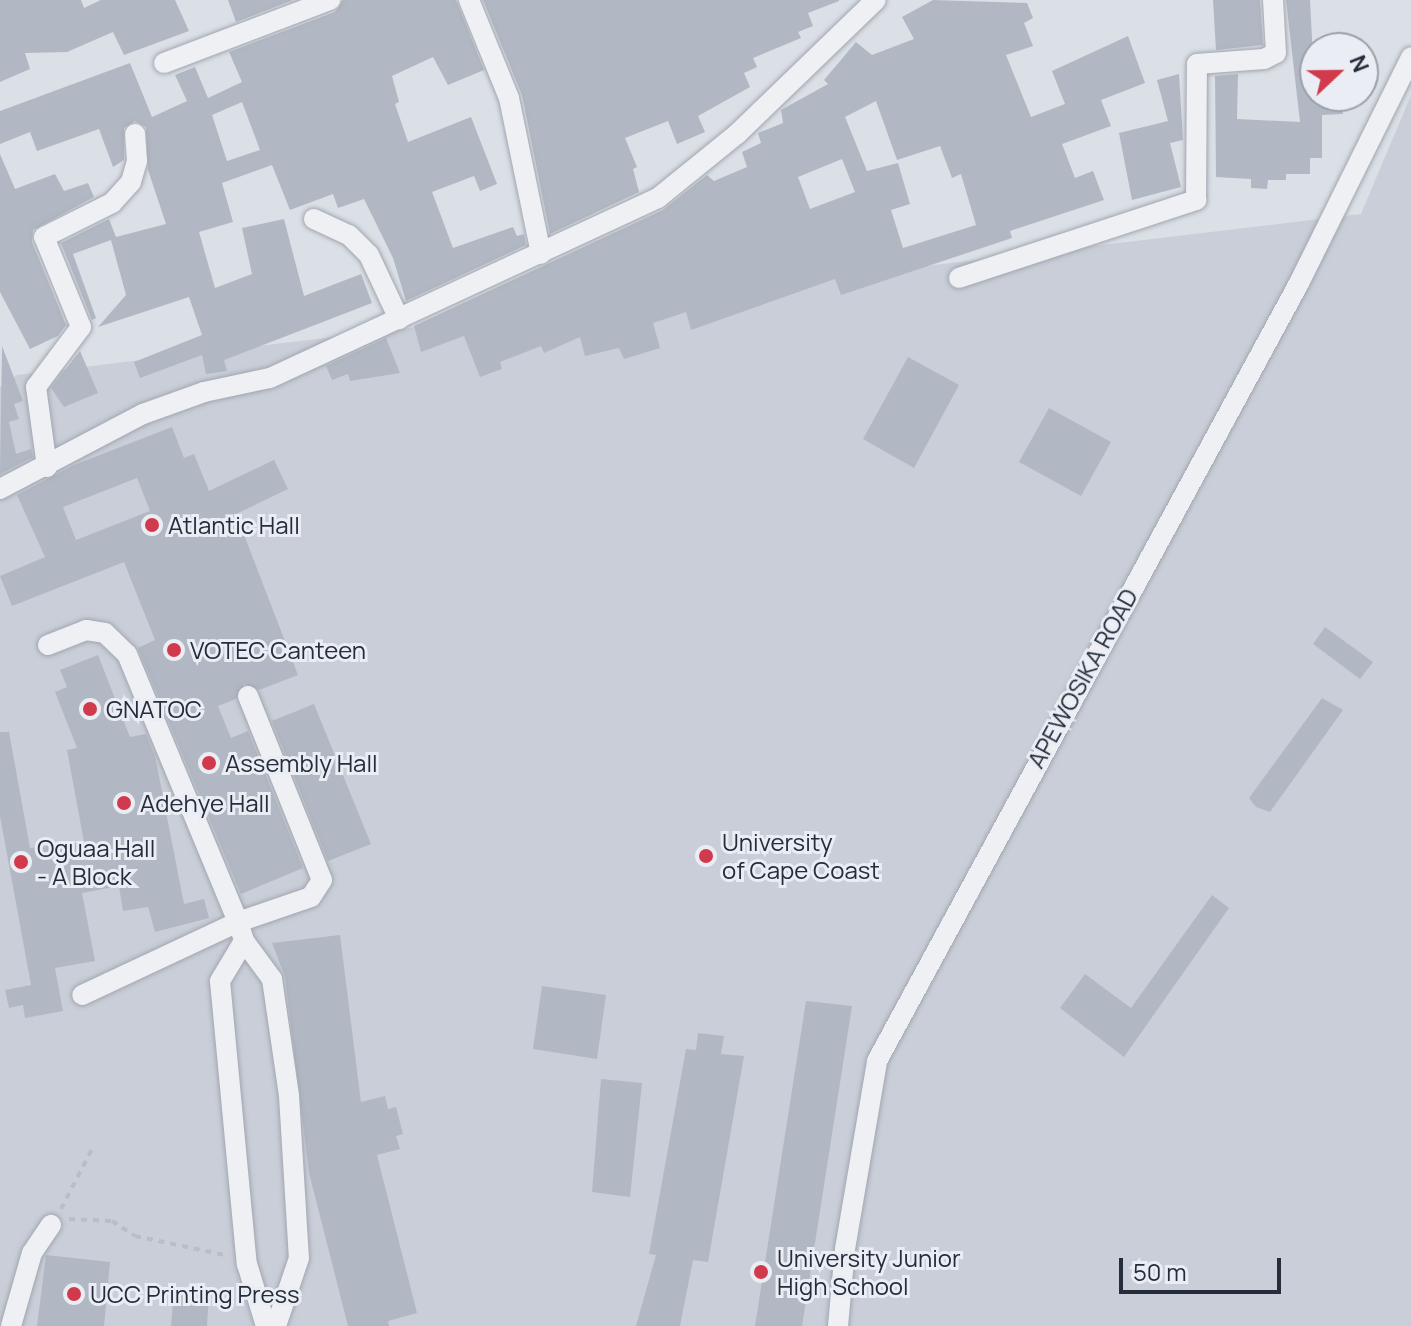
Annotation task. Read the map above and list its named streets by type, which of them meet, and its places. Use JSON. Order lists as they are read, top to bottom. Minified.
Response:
{"streets":{"street":["APEWOSIKA ROAD"]},"places":["Atlantic Hall","VOTEC Canteen","GNATOC","Assembly Hall","Adehye Hall","University of Cape Coast","Oguaa Hall - A Block","University Junior High School","UCC Printing Press"],"scale_bar":"50 m","north":"right"}
